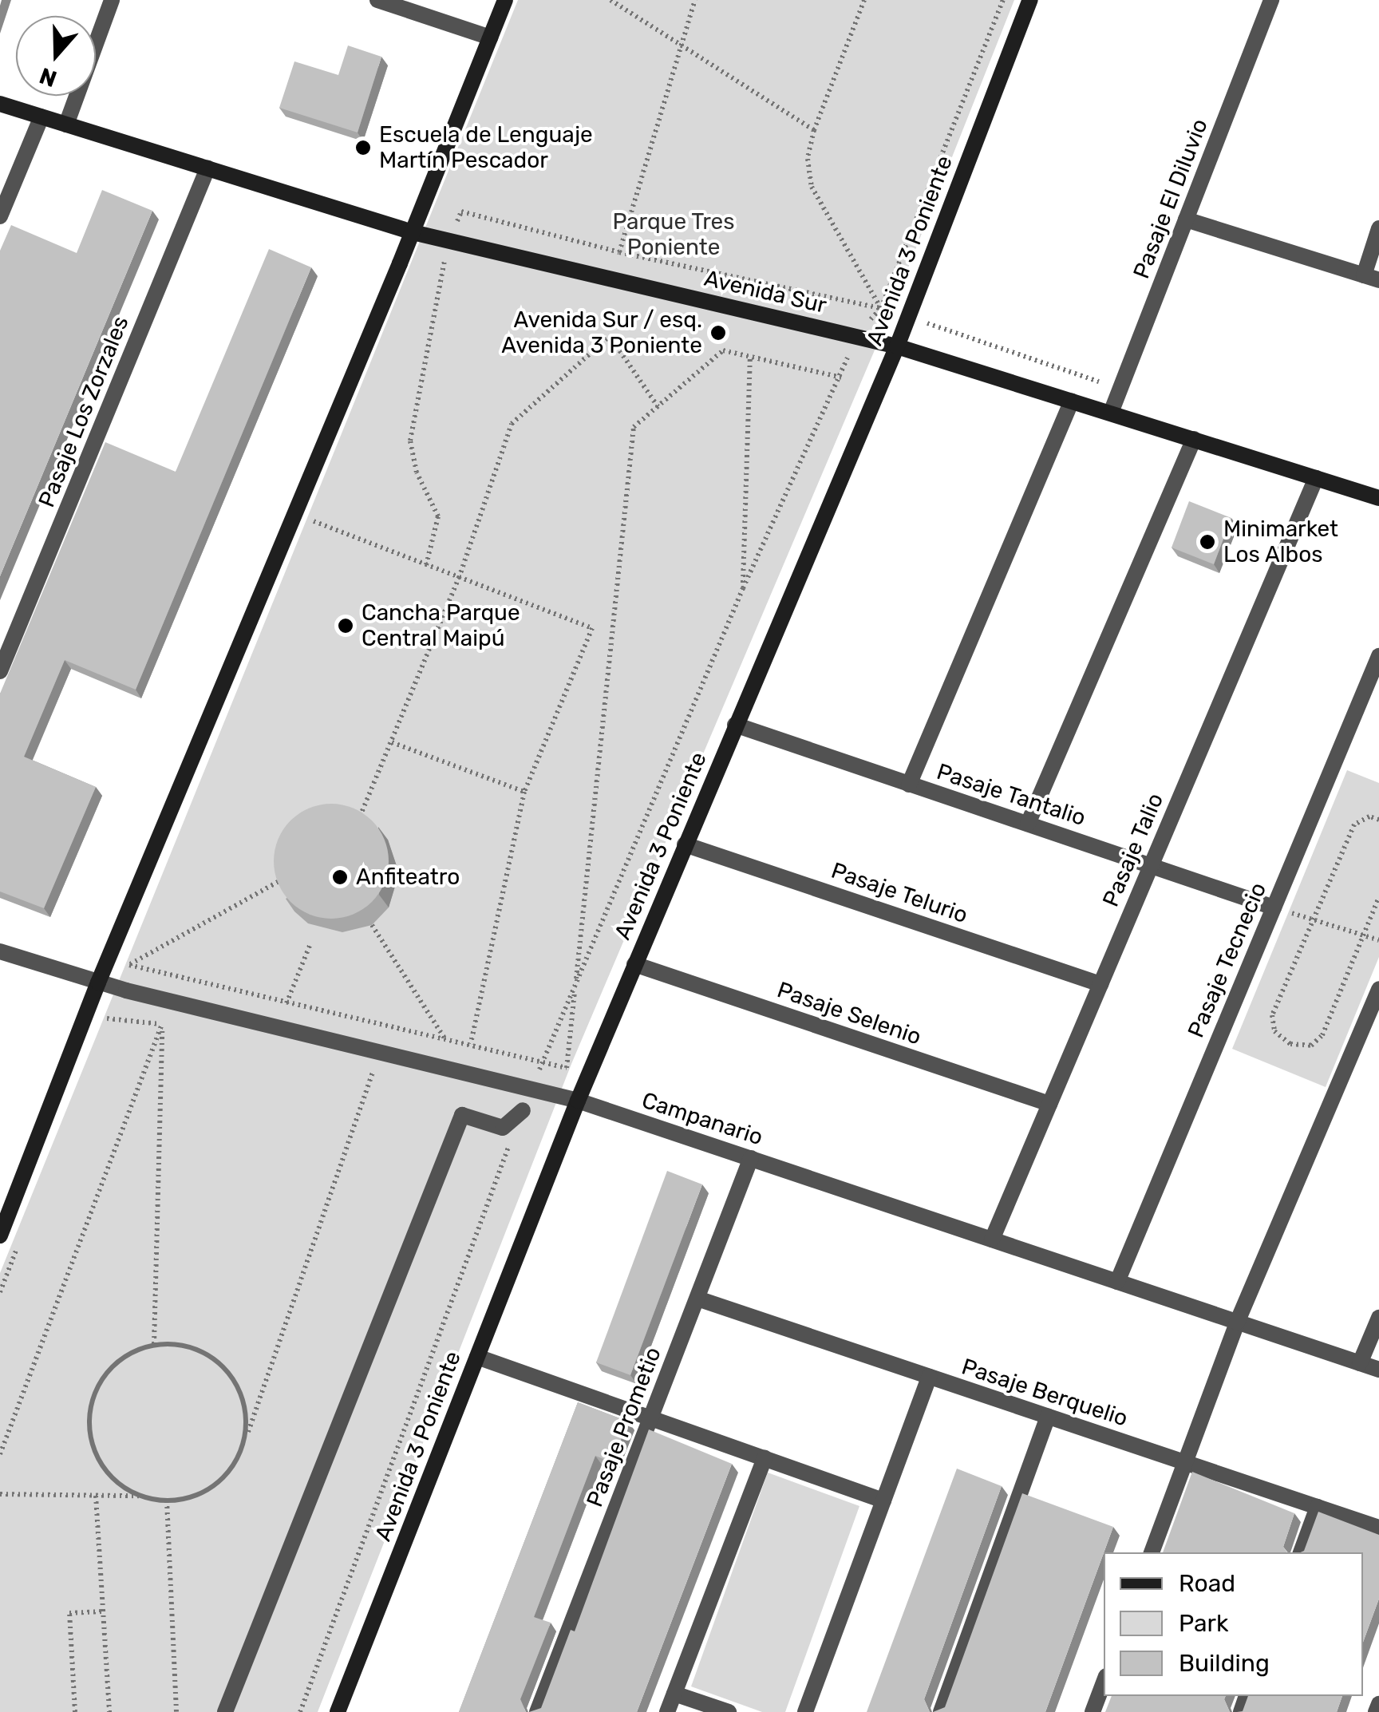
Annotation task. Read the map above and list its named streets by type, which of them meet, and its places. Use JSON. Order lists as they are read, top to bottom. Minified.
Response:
{"streets":{"street":["Pasaje El Diluvio","Avenida 3 Poniente","Avenida Sur","Pasaje Los Zorzales","Pasaje Tantalio","Pasaje Talio","Pasaje Telurio","Pasaje Tecnecio","Pasaje Selenio","Campanario","Pasaje Berquelio","Pasaje Prometio"]},"crossings":[["Pasaje El Diluvio","Avenida Sur"],["Avenida 3 Poniente","Avenida Sur"],["Avenida 3 Poniente","Pasaje Tantalio"],["Avenida 3 Poniente","Pasaje Telurio"],["Avenida 3 Poniente","Pasaje Selenio"],["Avenida 3 Poniente","Campanario"],["Avenida Sur","Pasaje Los Zorzales"],["Avenida Sur","Pasaje Talio"],["Pasaje Tantalio","Pasaje Talio"],["Pasaje Tantalio","Pasaje Tecnecio"],["Pasaje Talio","Pasaje Telurio"],["Pasaje Talio","Pasaje Selenio"],["Pasaje Talio","Campanario"],["Pasaje Tecnecio","Campanario"],["Campanario","Pasaje Prometio"],["Pasaje Berquelio","Pasaje Prometio"]],"parks":["Parque Tres Poniente"],"places":["Escuela de Lenguaje Martín Pescador","Avenida Sur / esq. Avenida 3 Poniente","Minimarket Los Albos","Cancha Parque Central Maipú","Anfiteatro"],"legend":["Road","Park","Building"],"north":"bottom"}
